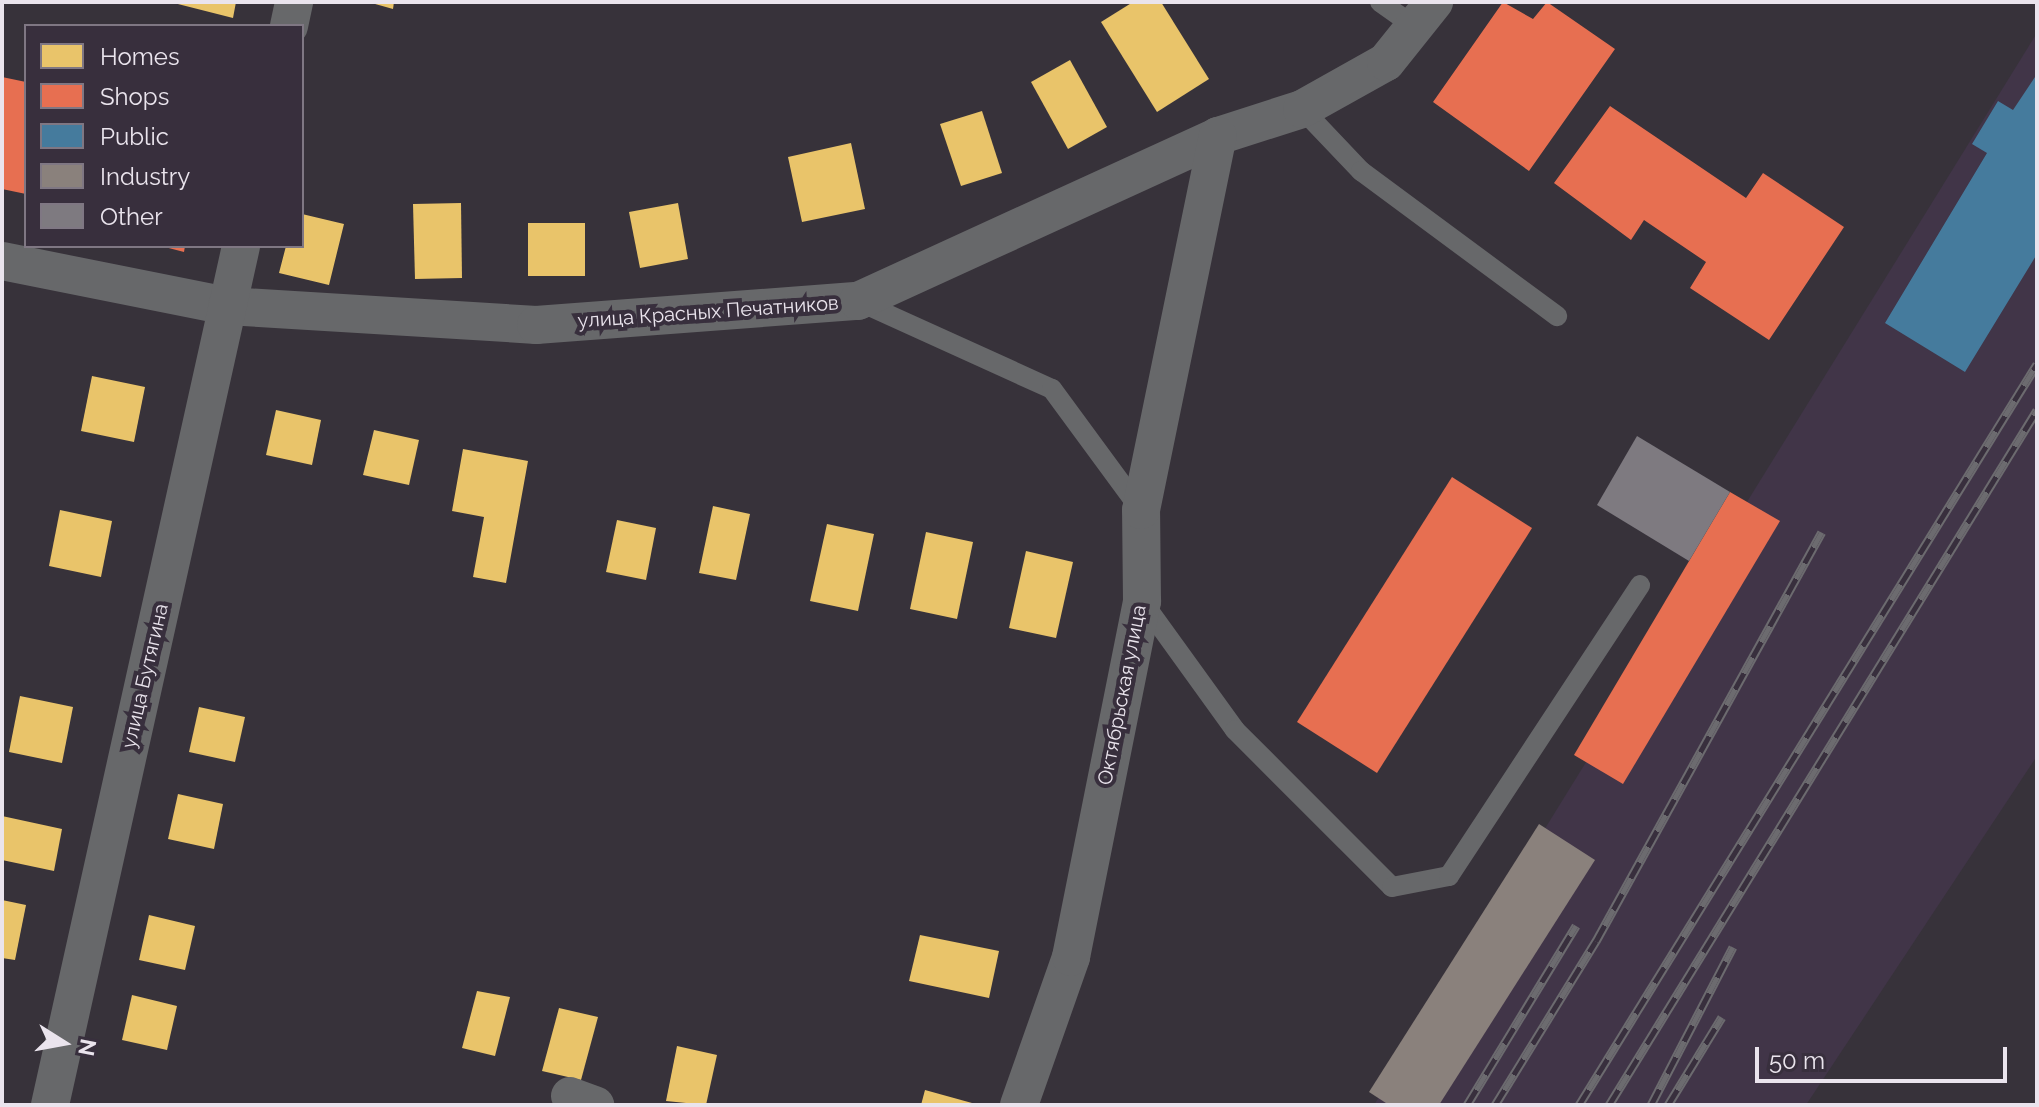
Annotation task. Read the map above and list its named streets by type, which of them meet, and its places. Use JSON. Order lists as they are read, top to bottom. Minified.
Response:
{"streets":{"street":["улица Красных Печатников","улица Бутягина","Октябрьская улица"]},"crossings":[["улица Красных Печатников","улица Бутягина"],["улица Красных Печатников","Октябрьская улица"]],"legend":["Homes","Shops","Public","Industry","Other"],"scale_bar":"50 m","north":"right"}
